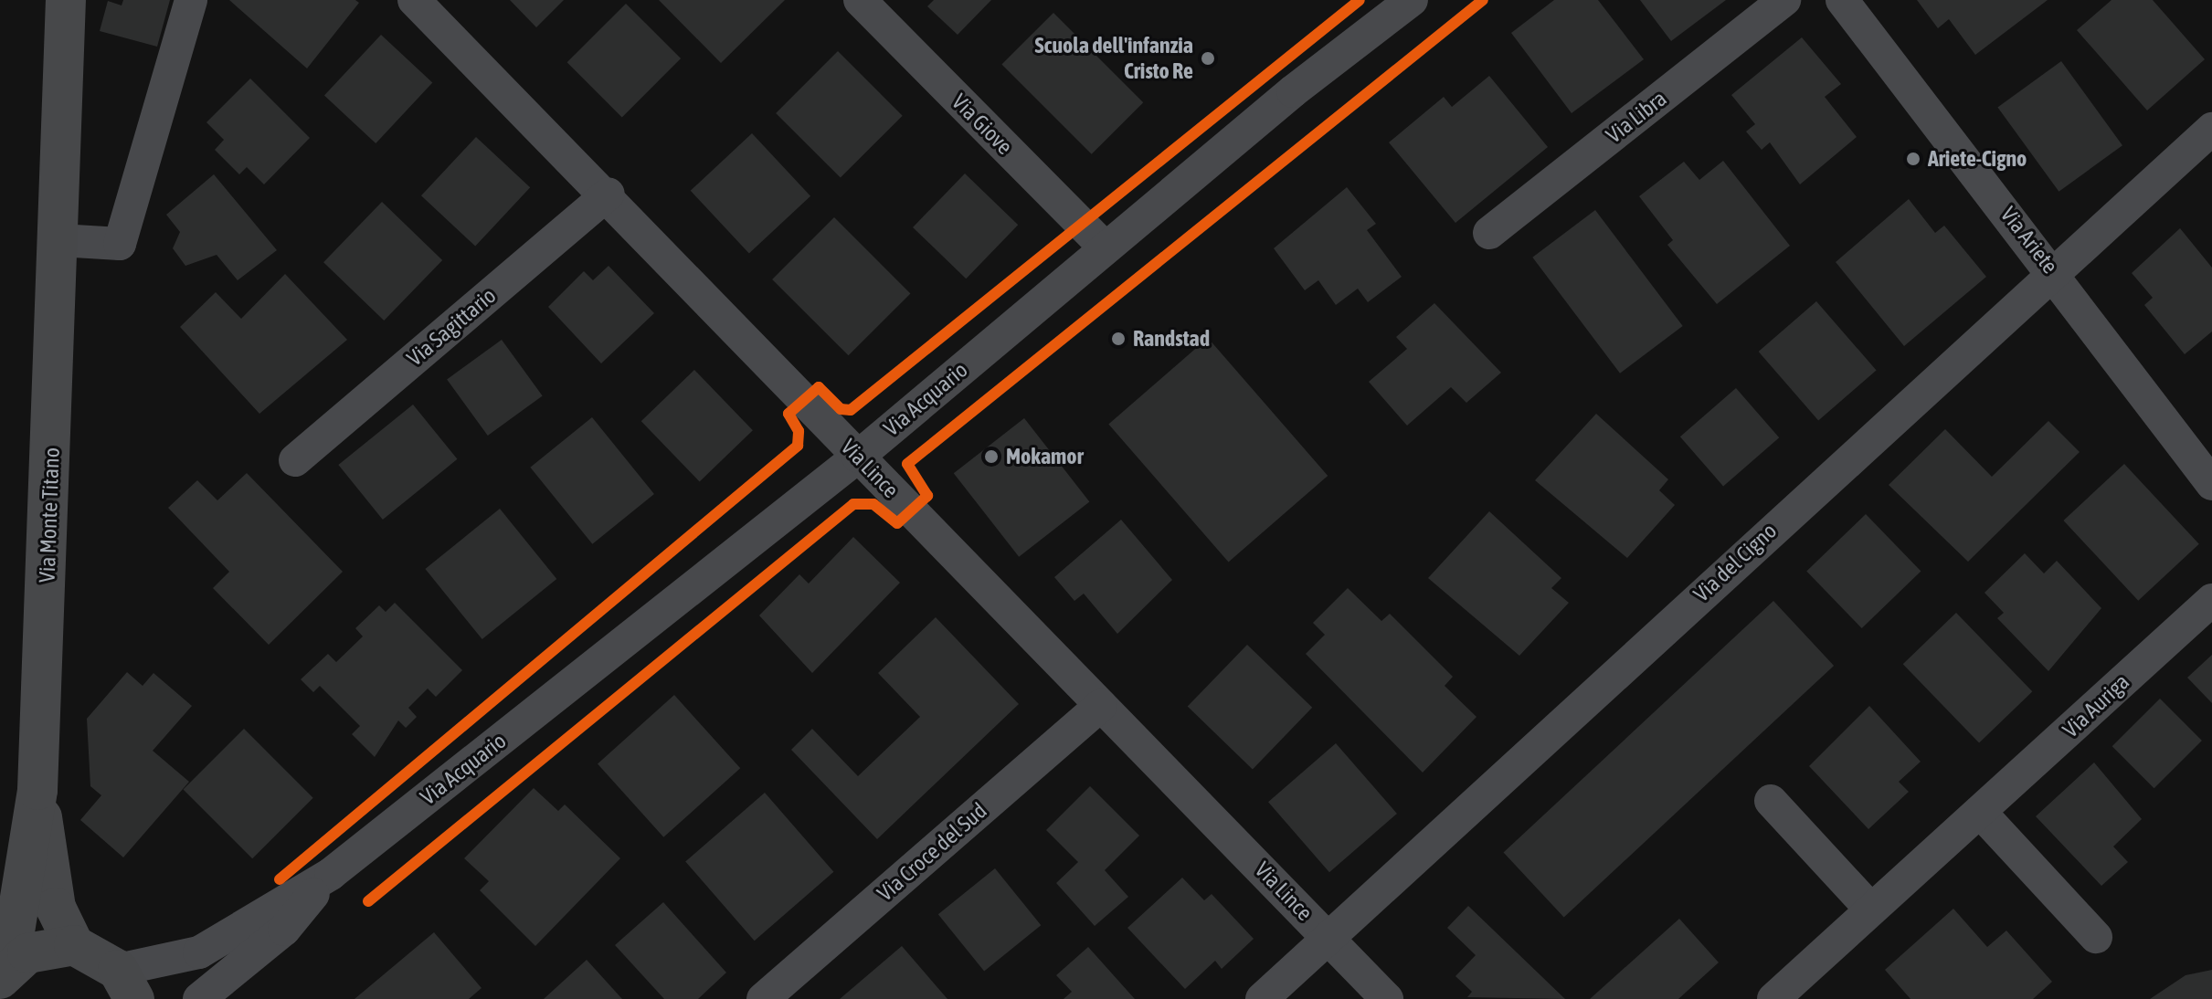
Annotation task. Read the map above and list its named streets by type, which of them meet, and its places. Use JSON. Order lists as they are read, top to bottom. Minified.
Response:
{"streets":{"street":["Via Libra","Via Giove","Via Ariete","Via Sagittario","Via Acquario","Via Lince","Via Monte Titano","Via del Cigno","Via Auriga","Via Croce del Sud"]},"crossings":[["Via Giove","Via Acquario"],["Via Ariete","Via del Cigno"],["Via Sagittario","Via Lince"],["Via Acquario","Via Lince"],["Via Lince","Via del Cigno"],["Via Lince","Via Croce del Sud"]],"places":["Scuola dell'infanzia Cristo Re","Ariete-Cigno","Randstad","Mokamor"]}
